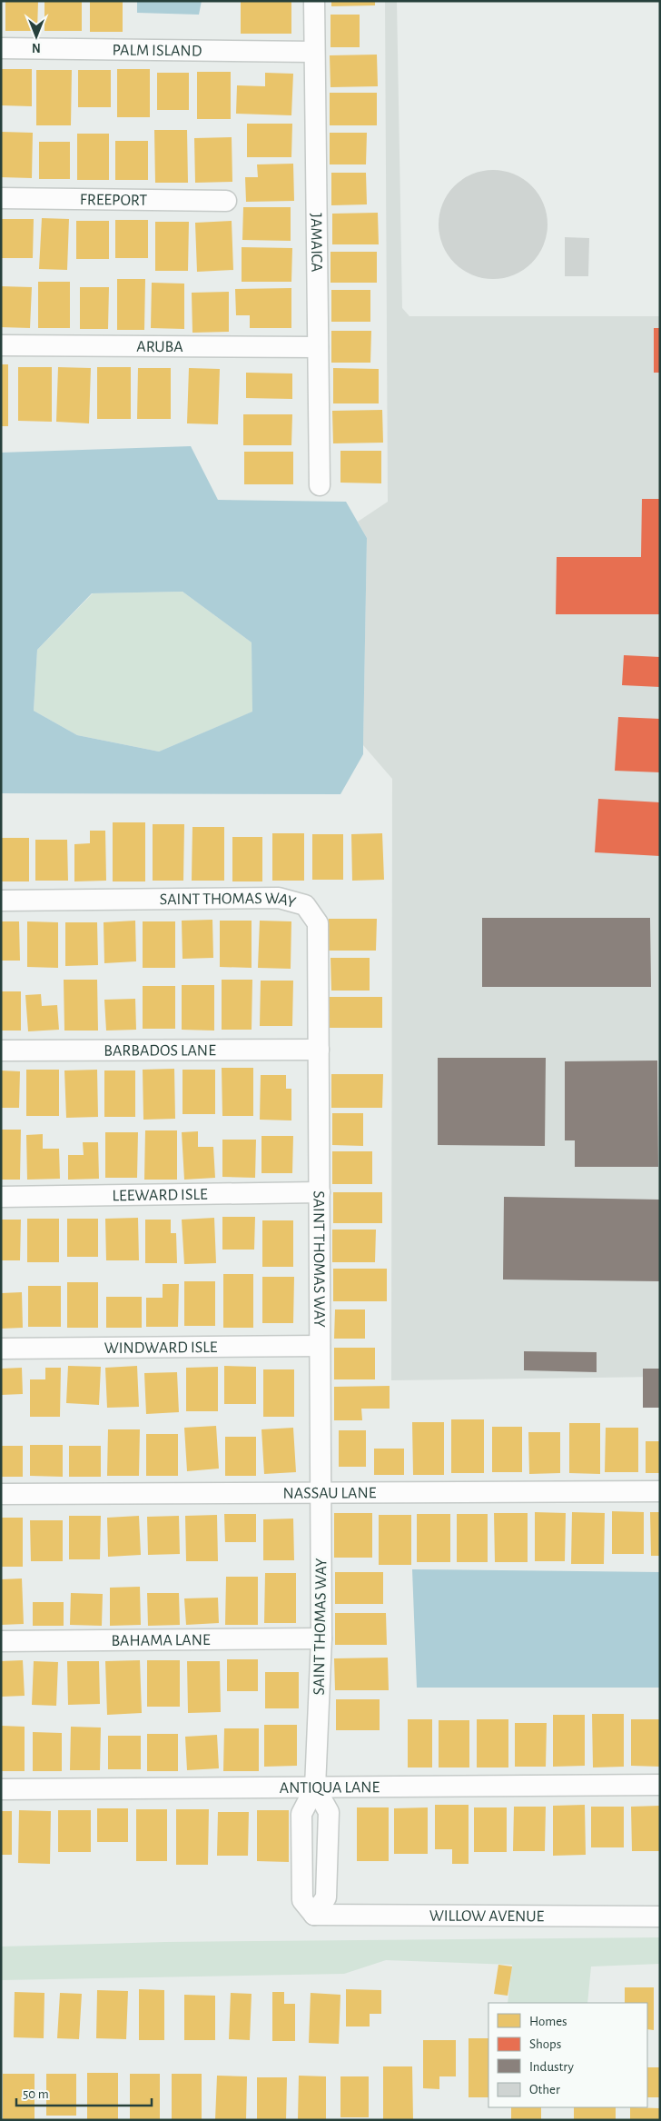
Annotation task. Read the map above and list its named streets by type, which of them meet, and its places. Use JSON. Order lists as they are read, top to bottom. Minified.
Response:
{"streets":{"street":["PALM ISLAND","FREEPORT","JAMAICA","ARUBA","SAINT THOMAS WAY","BARBADOS LANE","LEEWARD ISLE","WINDWARD ISLE","NASSAU LANE","BAHAMA LANE","ANTIQUA LANE","WILLOW AVENUE"]},"crossings":[["PALM ISLAND","JAMAICA"],["JAMAICA","ARUBA"],["SAINT THOMAS WAY","BARBADOS LANE"],["SAINT THOMAS WAY","LEEWARD ISLE"],["SAINT THOMAS WAY","WINDWARD ISLE"],["SAINT THOMAS WAY","NASSAU LANE"],["SAINT THOMAS WAY","BAHAMA LANE"],["SAINT THOMAS WAY","ANTIQUA LANE"],["SAINT THOMAS WAY","WILLOW AVENUE"],["ANTIQUA LANE","WILLOW AVENUE"]],"legend":["Homes","Shops","Industry","Other"],"scale_bar":"50 m","north":"bottom"}
